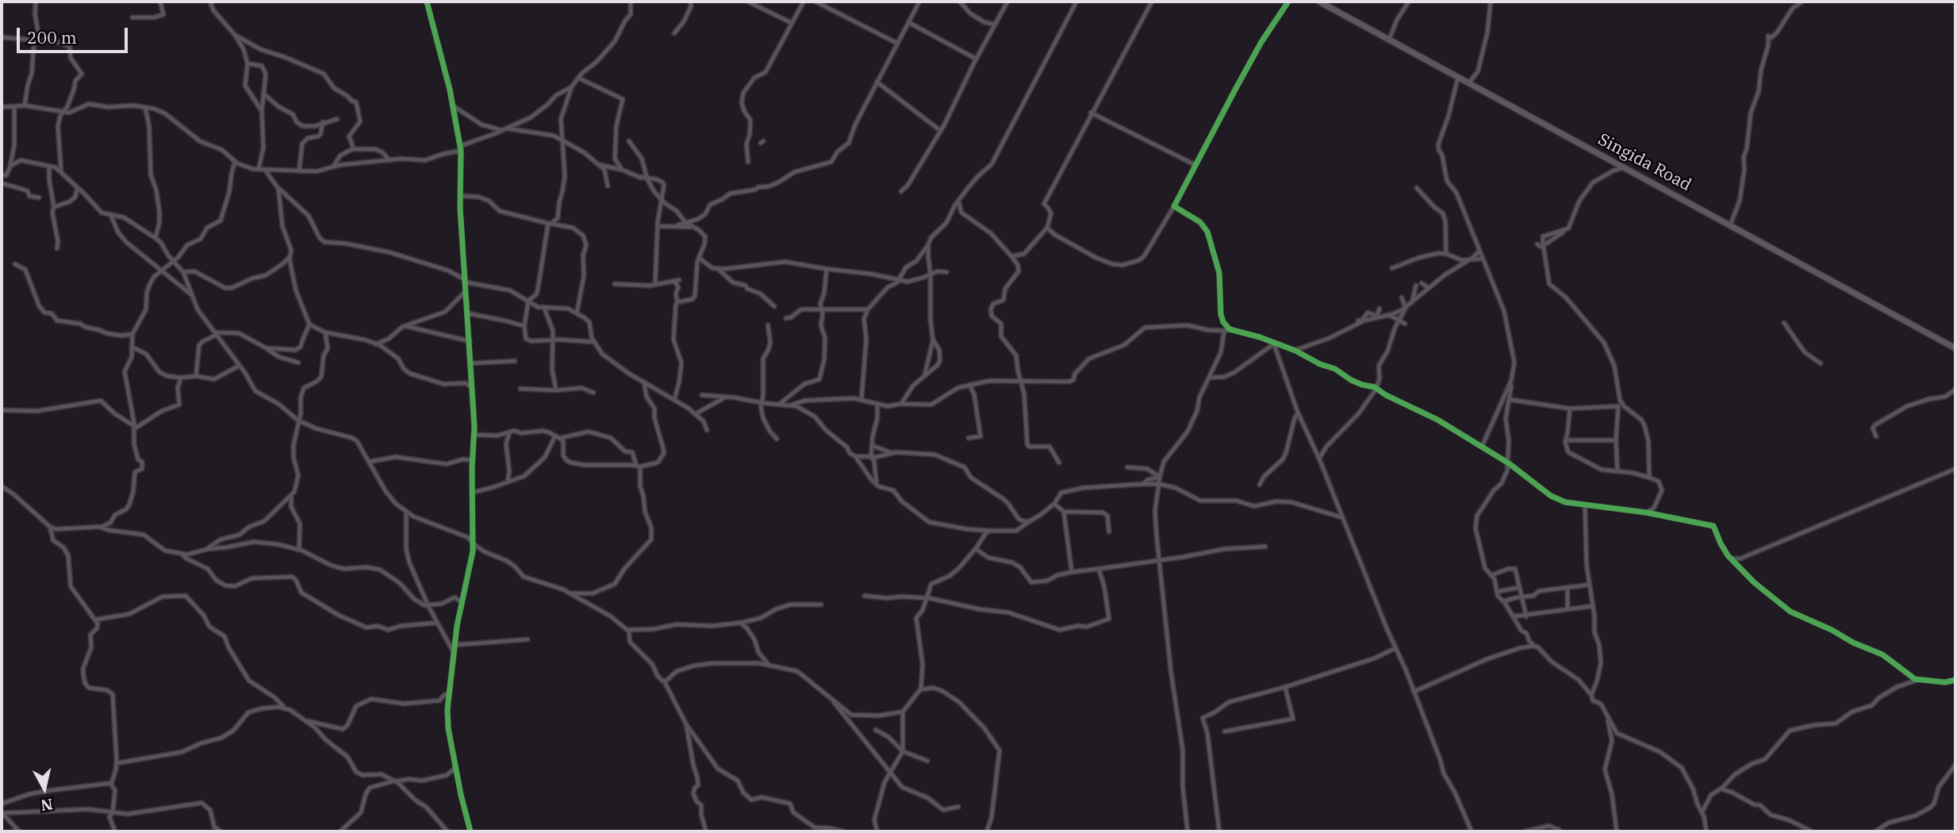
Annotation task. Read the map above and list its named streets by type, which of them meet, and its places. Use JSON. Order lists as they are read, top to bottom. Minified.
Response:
{"streets":{"highway":["Singida Road"]},"scale_bar":"200 m","north":"bottom"}
